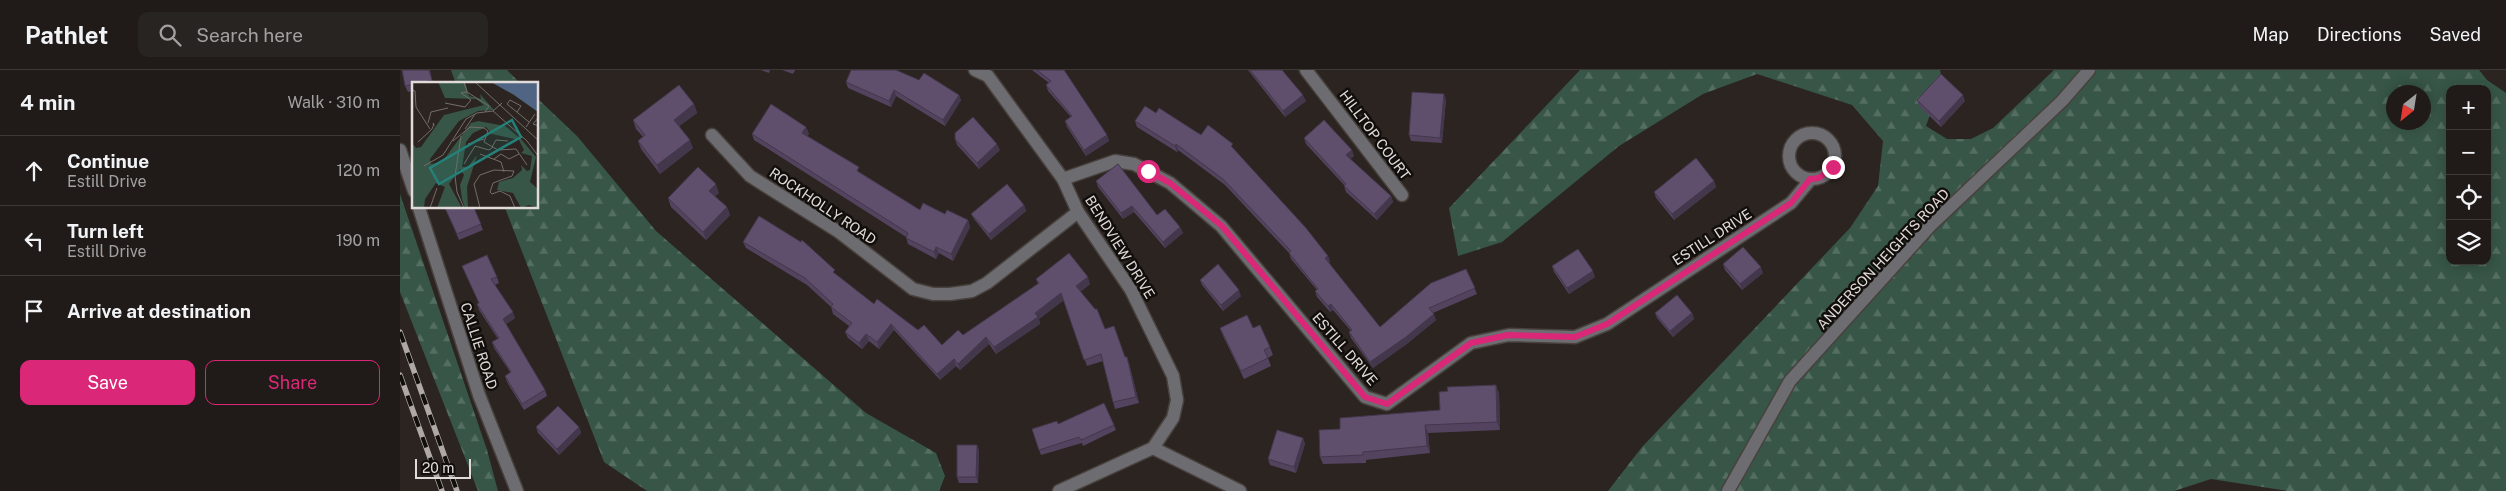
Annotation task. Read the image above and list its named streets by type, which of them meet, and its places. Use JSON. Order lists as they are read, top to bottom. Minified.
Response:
{"streets":{"street":["HILLTOP COURT","ROCKHOLLY ROAD","ESTILL DRIVE","BENDVIEW DRIVE","ANDERSON HEIGHTS ROAD","CALLIE ROAD"]},"crossings":[["ROCKHOLLY ROAD","BENDVIEW DRIVE"],["ESTILL DRIVE","BENDVIEW DRIVE"]],"scale_bar":"20 m","north":"bottom left","page":{"header":"Pathlet","search":"Search here","nav":["Map","Directions","Saved"],"heading":["4 min","Walk · 310 m"],"map_buttons":["+","−"],"list":[["Continue","Estill Drive","120 m"],["Turn left","Estill Drive","190 m"],"Arrive at destination"],"buttons":["Save","Share"],"scale":"20 m"}}
